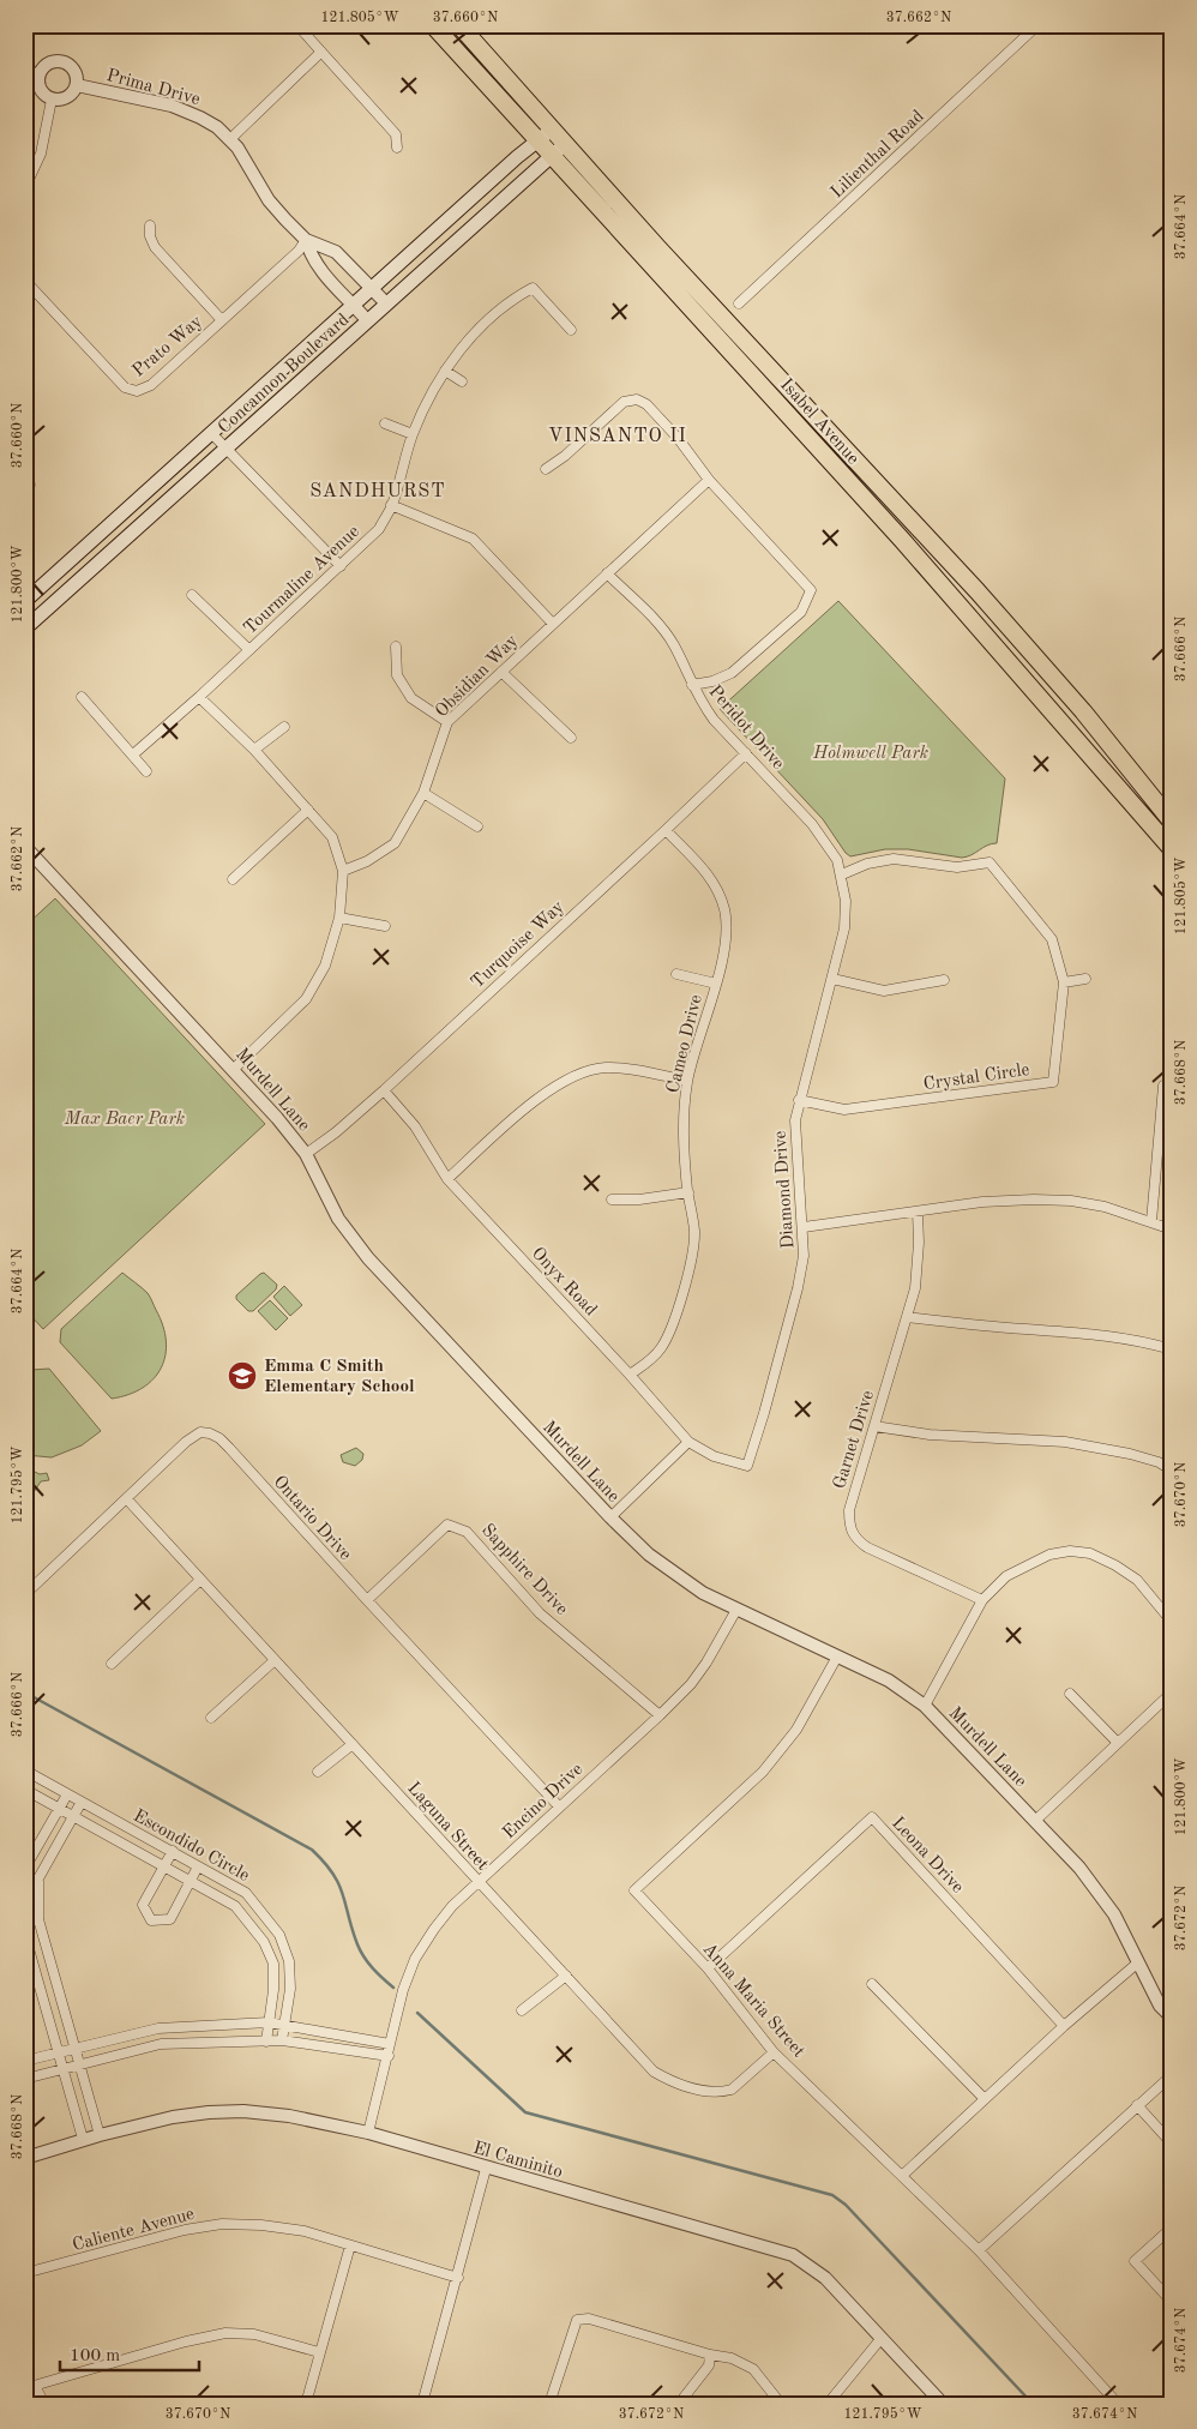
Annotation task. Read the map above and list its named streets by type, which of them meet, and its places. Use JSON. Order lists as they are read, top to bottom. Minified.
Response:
{"streets":{"highway":["Isabel Avenue"],"main road":["Concannon Boulevard"],"street":["Prima Drive","Lilienthal Road","Prato Way","Tourmaline Avenue","Obsidian Way","Peridot Drive","Turquoise Way","Cameo Drive","Crystal Circle","Murdell Lane","Diamond Drive","Onyx Road","Garnet Drive","Ontario Drive","Sapphire Drive","Encino Drive","Laguna Street","Escondido Circle","Leona Drive","Anna Maria Street","El Caminito","Caliente Avenue"]},"crossings":[["Prima Drive","Prato Way"],["Prima Drive","Concannon Boulevard"],["Concannon Boulevard","Isabel Avenue"],["Obsidian Way","Peridot Drive"],["Peridot Drive","Turquoise Way"],["Peridot Drive","Crystal Circle"],["Peridot Drive","Diamond Drive"],["Turquoise Way","Cameo Drive"],["Turquoise Way","Murdell Lane"],["Turquoise Way","Onyx Road"],["Cameo Drive","Onyx Road"],["Crystal Circle","Diamond Drive"],["Murdell Lane","Encino Drive"],["Murdell Lane","Anna Maria Street"],["Diamond Drive","Onyx Road"],["Ontario Drive","Sapphire Drive"],["Ontario Drive","Encino Drive"],["Ontario Drive","Laguna Street"],["Sapphire Drive","Encino Drive"],["Encino Drive","Laguna Street"],["Encino Drive","El Caminito"],["Laguna Street","Anna Maria Street"],["Leona Drive","Anna Maria Street"]],"districts":["VINSANTO II","SANDHURST"],"parks":["Holmwell Park","Max Baer Park"],"places":{"school or university":["Emma C Smith Elementary School"]},"scale_bar":"100 m","coordinates":["121.805°W","37.660°N","37.662°N","37.664°N","121.800°W","37.666°N","37.668°N","121.795°W","37.670°N","37.672°N","37.674°N"]}
